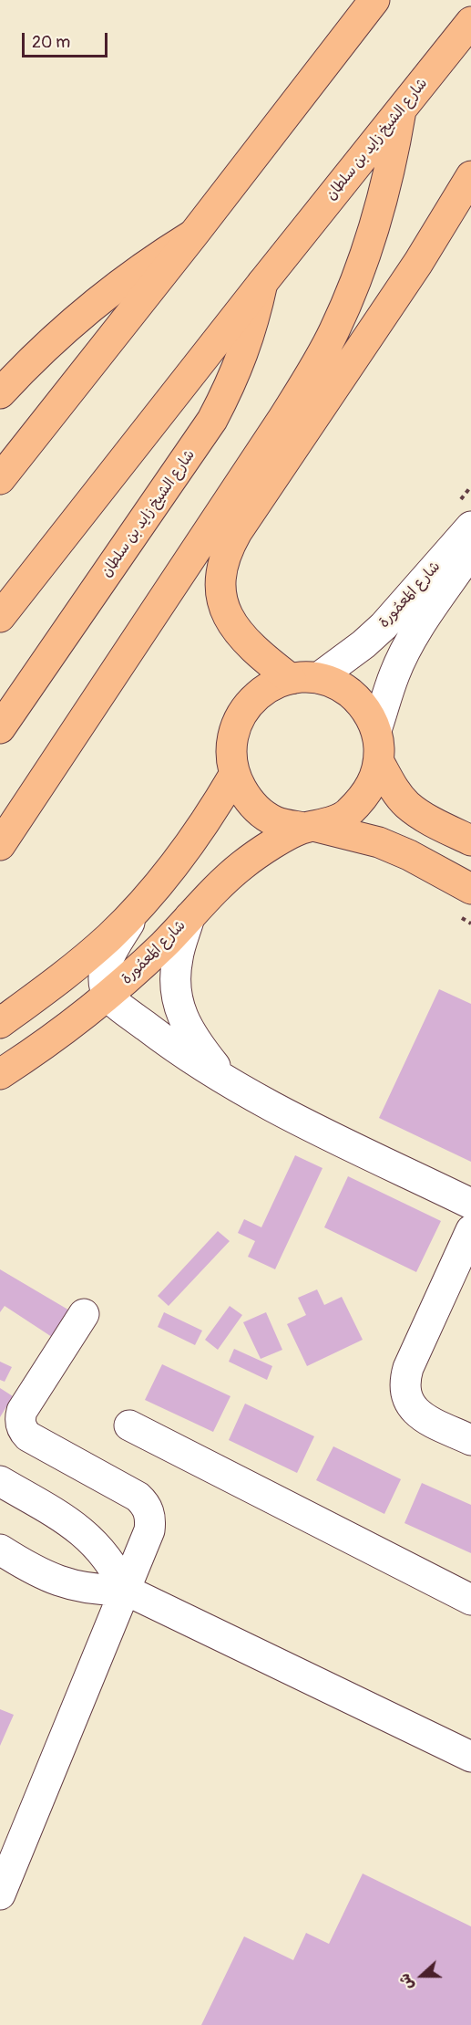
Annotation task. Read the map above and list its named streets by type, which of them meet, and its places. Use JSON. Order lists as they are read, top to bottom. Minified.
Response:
{"streets":{"main road":["شارع الشيخ زايد بن سلطان","شارع المَعمُورة"]},"scale_bar":"20 m","north":"left"}
